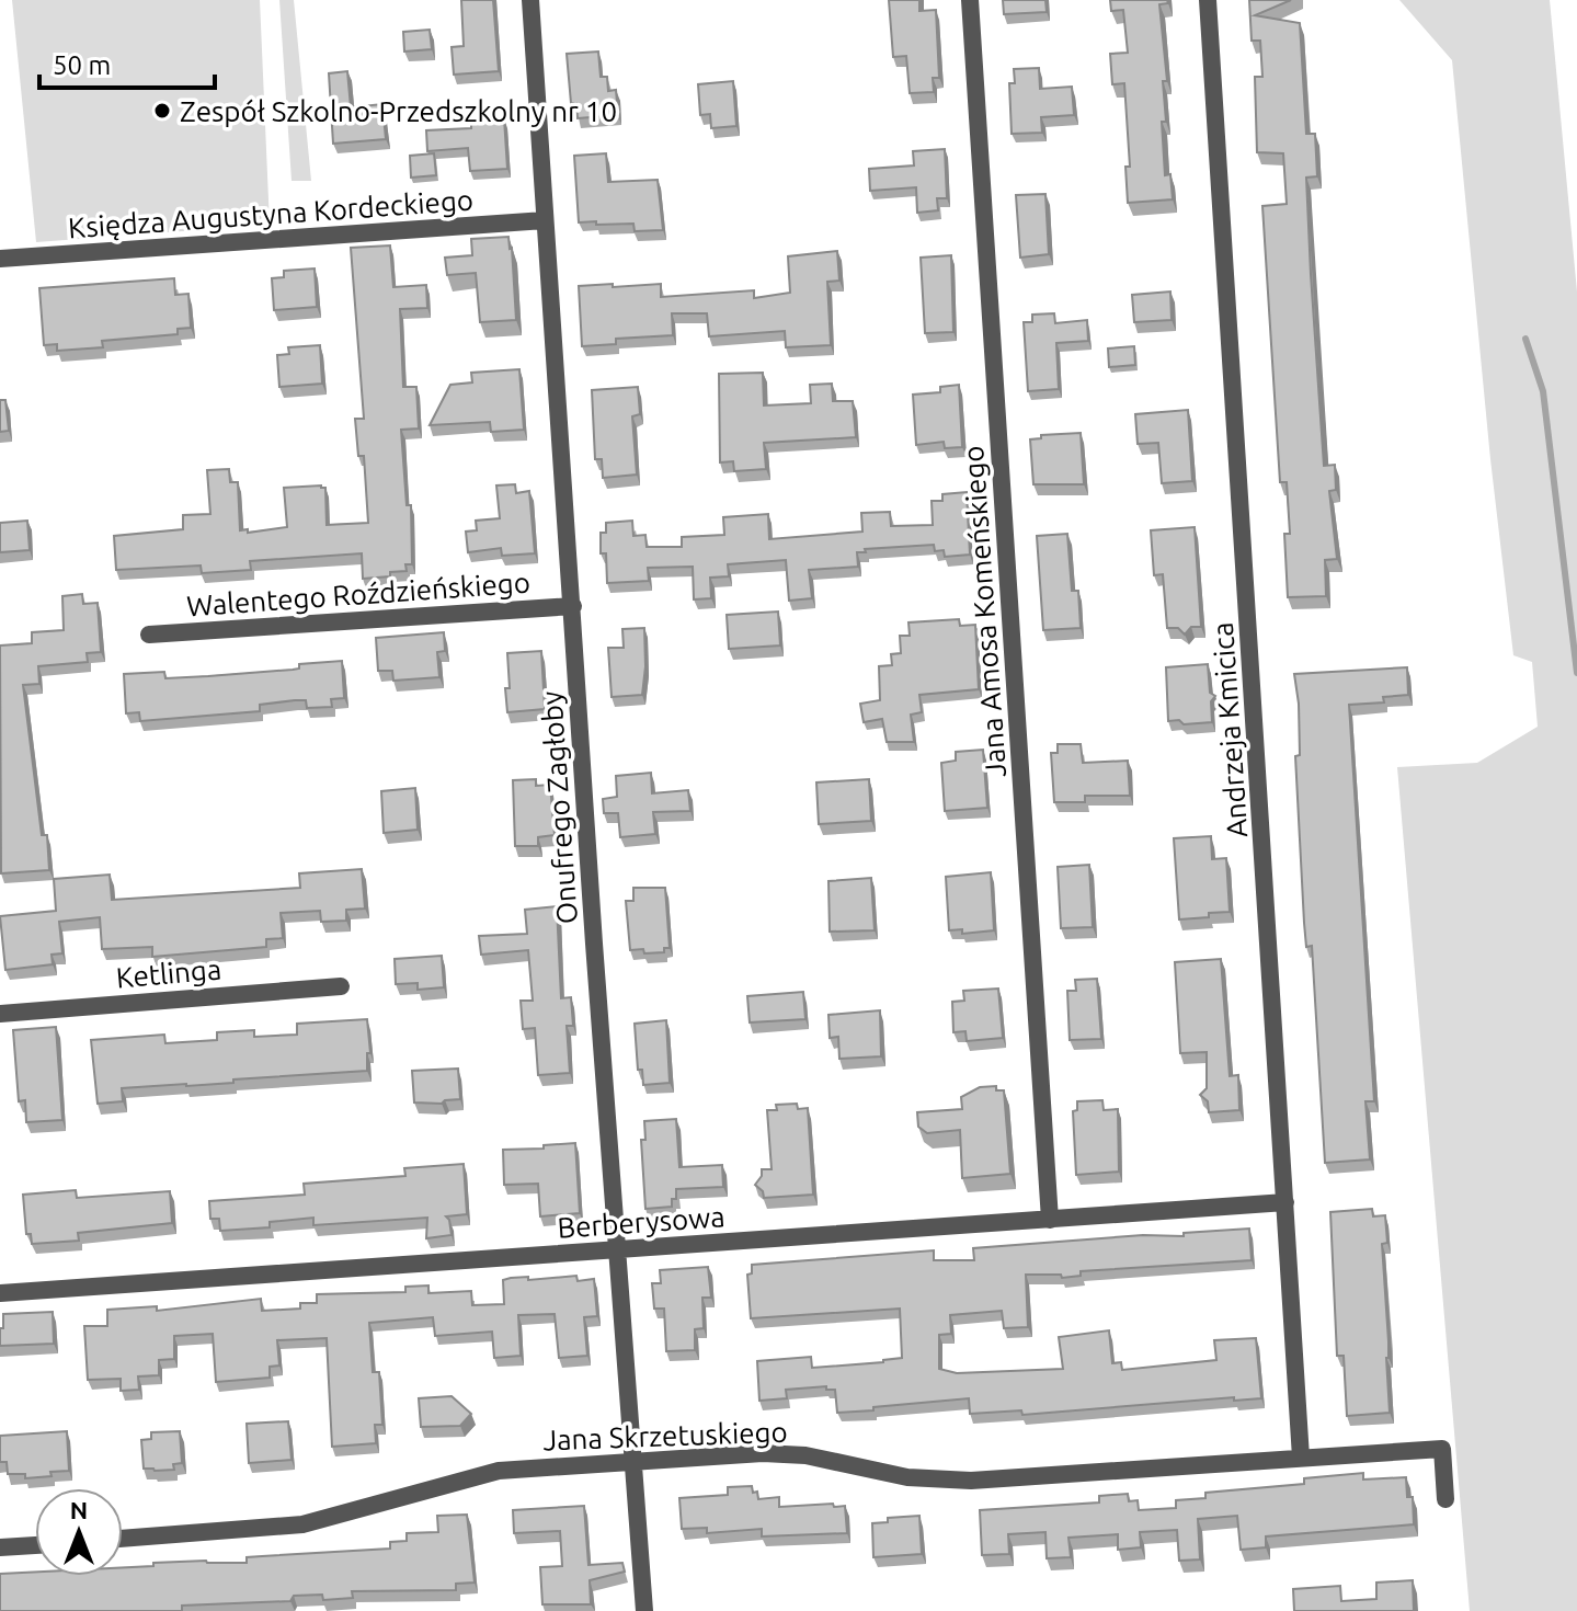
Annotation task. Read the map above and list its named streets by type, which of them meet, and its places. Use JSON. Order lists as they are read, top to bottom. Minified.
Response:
{"streets":{"street":["Księdza Augustyna Kordeckiego","Walentego Roździeńskiego","Jana Amosa Komeńskiego","Andrzeja Kmicica","Onufrego Zagłoby","Ketlinga","Berberysowa","Jana Skrzetuskiego"]},"crossings":[["Księdza Augustyna Kordeckiego","Onufrego Zagłoby"],["Walentego Roździeńskiego","Onufrego Zagłoby"],["Jana Amosa Komeńskiego","Berberysowa"],["Andrzeja Kmicica","Berberysowa"],["Andrzeja Kmicica","Jana Skrzetuskiego"],["Onufrego Zagłoby","Berberysowa"],["Onufrego Zagłoby","Jana Skrzetuskiego"]],"places":["Zespół Szkolno-Przedszkolny nr 10"],"scale_bar":"50 m","north":"top"}
